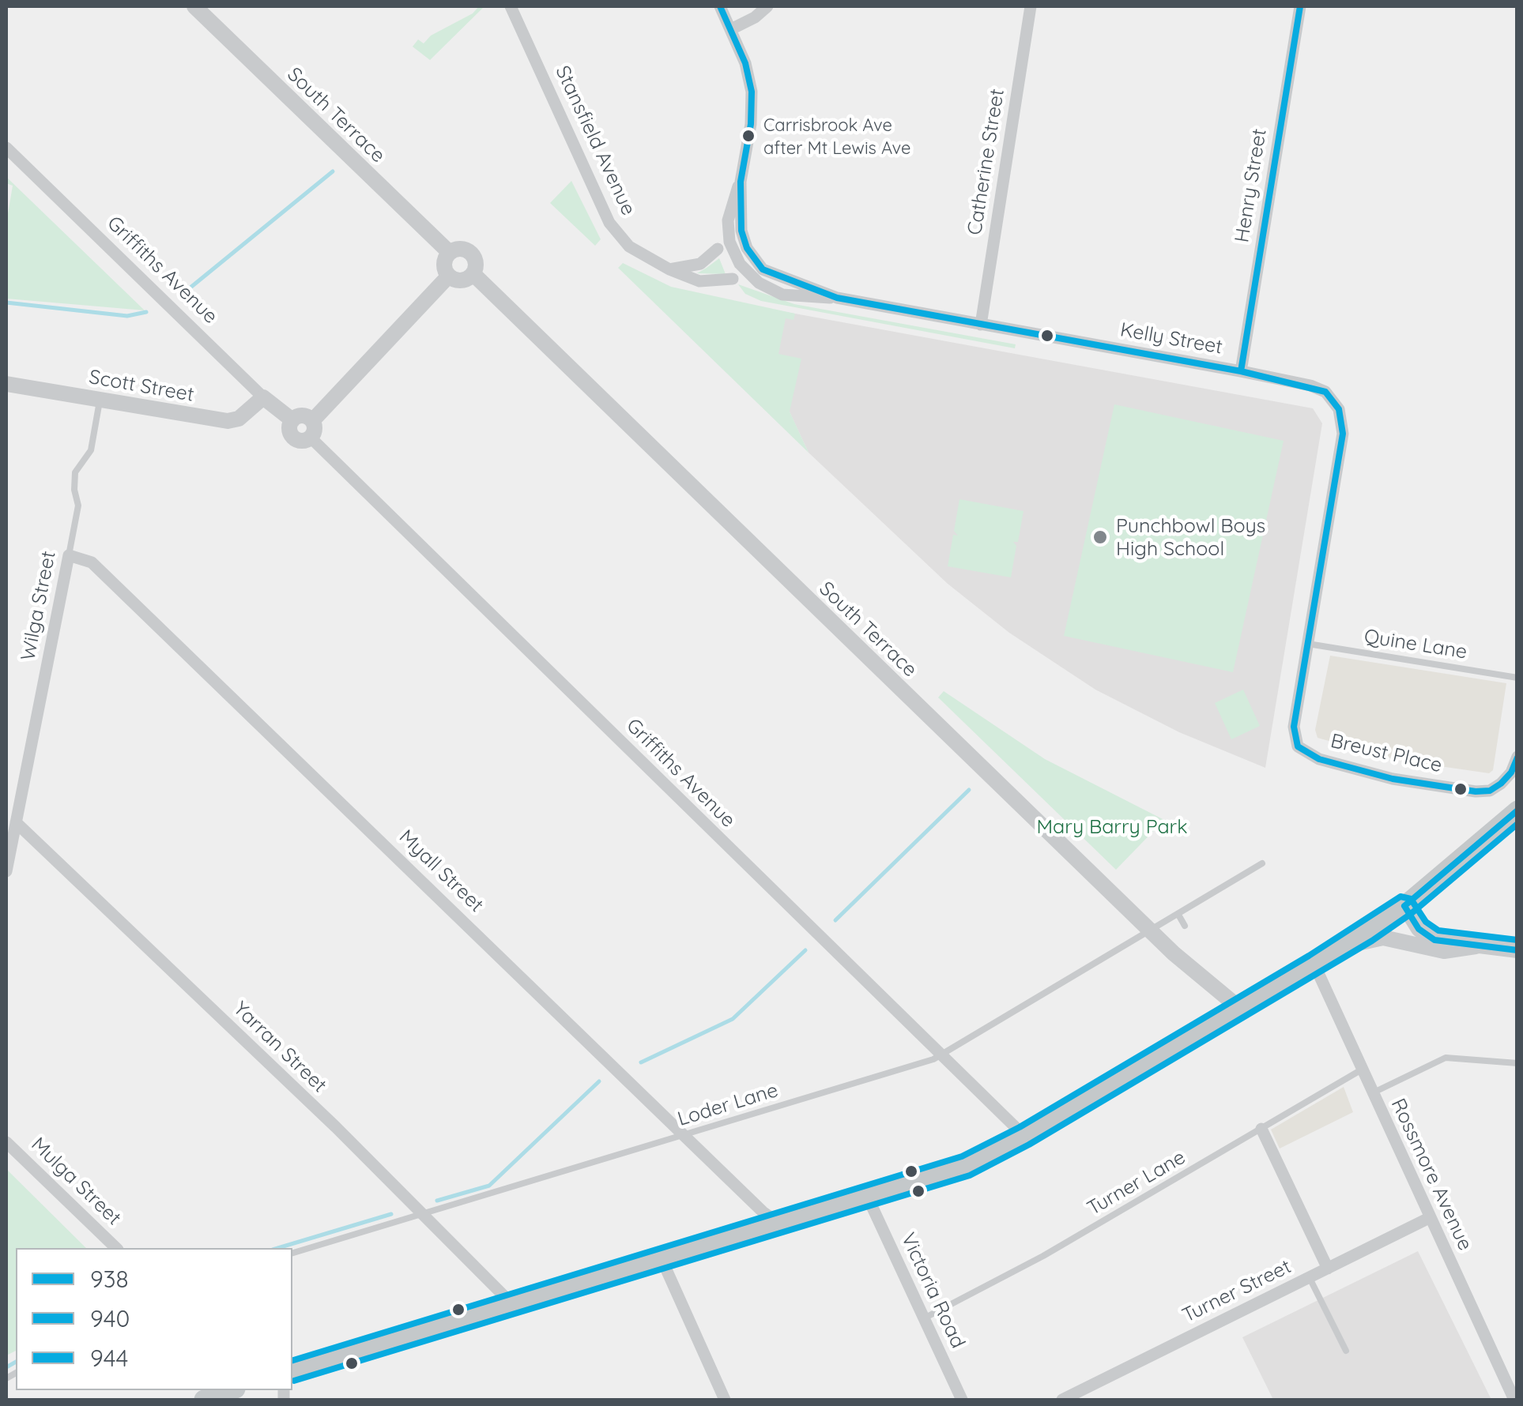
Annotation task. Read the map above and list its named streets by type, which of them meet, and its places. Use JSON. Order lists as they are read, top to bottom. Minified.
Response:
{"streets":{"street":["South Terrace","Stansfield Avenue","Catherine Street","Henry Street","Griffiths Avenue","Kelly Street","Scott Street","Wilga Street","Breust Place","Myall Street","Yarran Street","Rossmore Avenue","Mulga Street","Victoria Road","Turner Street"],"lane":["Quine Lane","Loder Lane","Turner Lane"]},"crossings":[["South Terrace","Loder Lane"],["Catherine Street","Kelly Street"],["Henry Street","Kelly Street"],["Griffiths Avenue","Scott Street"],["Griffiths Avenue","Loder Lane"],["Kelly Street","Quine Lane"],["Kelly Street","Breust Place"],["Scott Street","Wilga Street"],["Wilga Street","Myall Street"],["Wilga Street","Yarran Street"],["Myall Street","Loder Lane"],["Yarran Street","Loder Lane"],["Rossmore Avenue","Turner Lane"],["Rossmore Avenue","Turner Street"],["Turner Lane","Victoria Road"]],"parks":["Mary Barry Park"],"places":["Carrisbrook Ave after Mt Lewis Ave","Punchbowl Boys High School"],"lines":["transit line 938","transit line 940","transit line 944"],"legend":["938","940","944"]}
